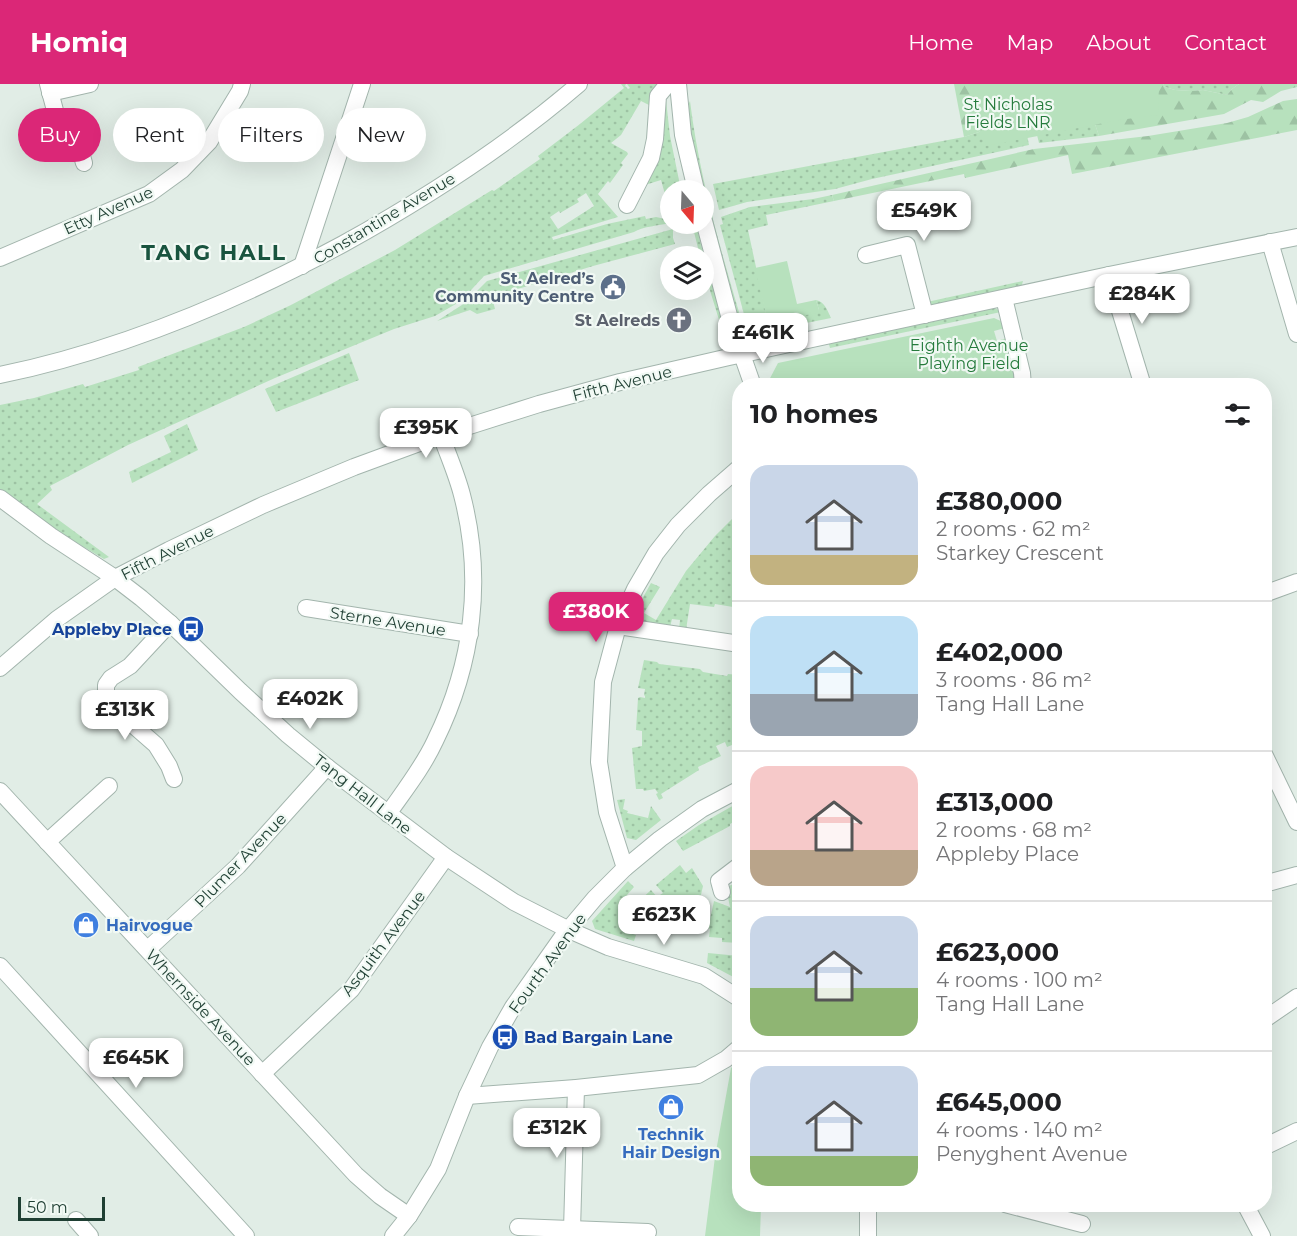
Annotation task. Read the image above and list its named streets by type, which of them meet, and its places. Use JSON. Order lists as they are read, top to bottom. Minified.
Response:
{"streets":{"street":["Etty Avenue","Constantine Avenue","Fifth Avenue","Sterne Avenue","Tang Hall Lane","Plumer Avenue","Asquith Avenue","Fourth Avenue","Whernside Avenue"]},"crossings":[["Fifth Avenue","Tang Hall Lane"],["Tang Hall Lane","Plumer Avenue"],["Tang Hall Lane","Asquith Avenue"],["Tang Hall Lane","Fourth Avenue"],["Plumer Avenue","Whernside Avenue"],["Asquith Avenue","Whernside Avenue"]],"districts":["TANG HALL"],"parks":["St Nicholas Fields LNR","Eighth Avenue Playing Field"],"places":{"public building":["St. Aelred’s Community Centre"],"church":["St Aelreds"],"bus stop":["Appleby Place","Bad Bargain Lane"],"shop":["Hairvogue","Technik Hair Design"]},"scale_bar":"50 m","north":"bottom","page":{"header":"Homiq","nav":["Home","Map","About","Contact"],"chip":["Buy","Rent","Filters","New"],"price":["£549K","£284K","£461K","£395K","£380K","£402K","£313K","£623K","£645K","£312K"],"heading":"10 homes","list":[{"name":"£380,000","note":"2 rooms · 62 m² · Starkey Crescent"},{"name":"£402,000","note":"3 rooms · 86 m² · Tang Hall Lane"},{"name":"£313,000","note":"2 rooms · 68 m² · Appleby Place"},{"name":"£623,000","note":"4 rooms · 100 m² · Tang Hall Lane"},{"name":"£645,000","note":"4 rooms · 140 m² · Penyghent Avenue"}],"scale":"50 m"}}
